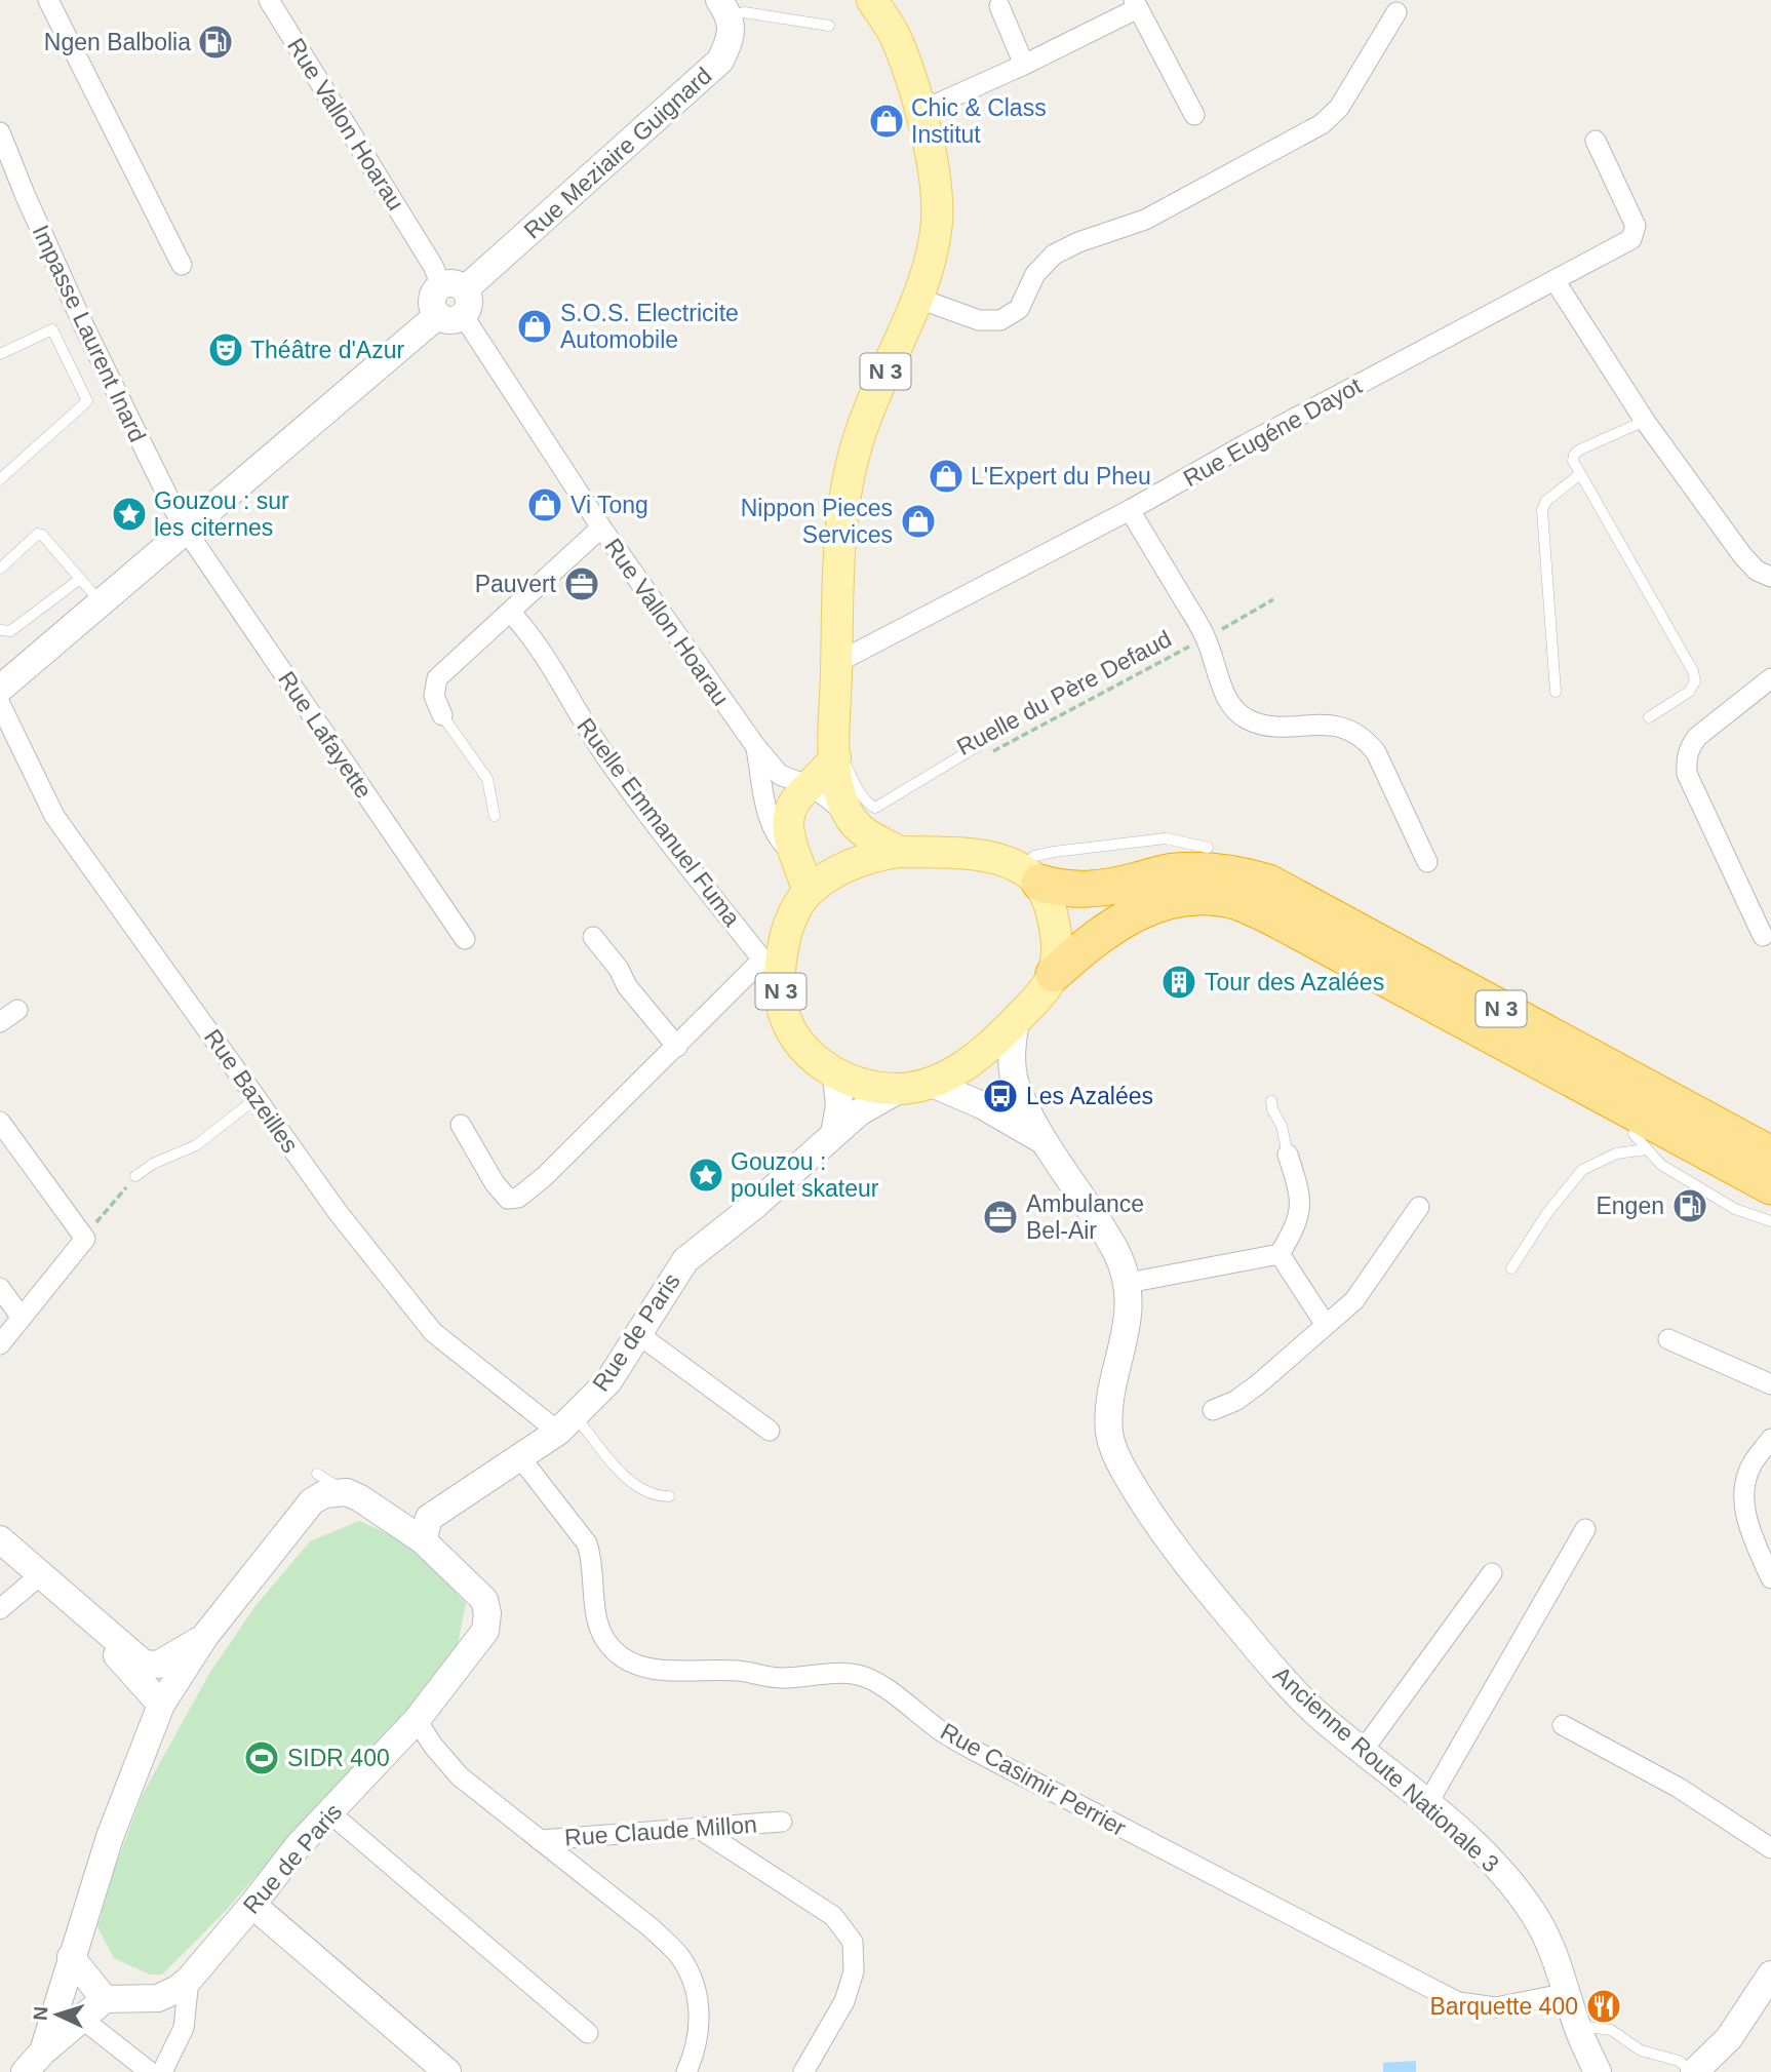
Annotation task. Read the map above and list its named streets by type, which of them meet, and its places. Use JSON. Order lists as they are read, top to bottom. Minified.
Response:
{"streets":{"highway":["N 3"],"street":["Rue Vallon Hoarau","Rue Meziaire Guignard","Impasse Laurent Inard","Rue Eugéne Dayot","Rue Lafayette","Ruelle Emmanuel Fuma","Rue Bazeilles","Rue de Paris","Ancienne Route Nationale 3","Rue Casimir Perrier","Rue Claude Millon"],"path":["Ruelle du Père Defaud"]},"crossings":[["Rue Vallon Hoarau","Rue Meziaire Guignard"],["Rue Vallon Hoarau","N 3"],["Rue Meziaire Guignard","Impasse Laurent Inard"],["Rue Meziaire Guignard","Rue Lafayette"],["Rue Meziaire Guignard","Rue Bazeilles"],["Impasse Laurent Inard","Rue Lafayette"],["N 3","Rue Eugéne Dayot"],["N 3","Ruelle Emmanuel Fuma"],["N 3","Rue de Paris"],["N 3","Ancienne Route Nationale 3"],["Rue Bazeilles","Rue de Paris"],["Rue de Paris","Rue Casimir Perrier"],["Rue de Paris","Rue Claude Millon"],["Ancienne Route Nationale 3","Rue Casimir Perrier"]],"places":{"fuel station":["Ngen Balbolia","Engen"],"shop":["Chic & Class Institut","S.O.S. Electricite Automobile","L'Expert du Pheu","Vi Tong","Nippon Pieces Services"],"theatre":["Théâtre d'Azur"],"place":["Gouzou : sur les citernes","Gouzou : poulet skateur"],"office":["Pauvert","Ambulance Bel-Air"],"building":["Tour des Azalées"],"bus stop":["Les Azalées"],"sports":["SIDR 400"],"restaurant":["Barquette 400"]},"north":"left"}
